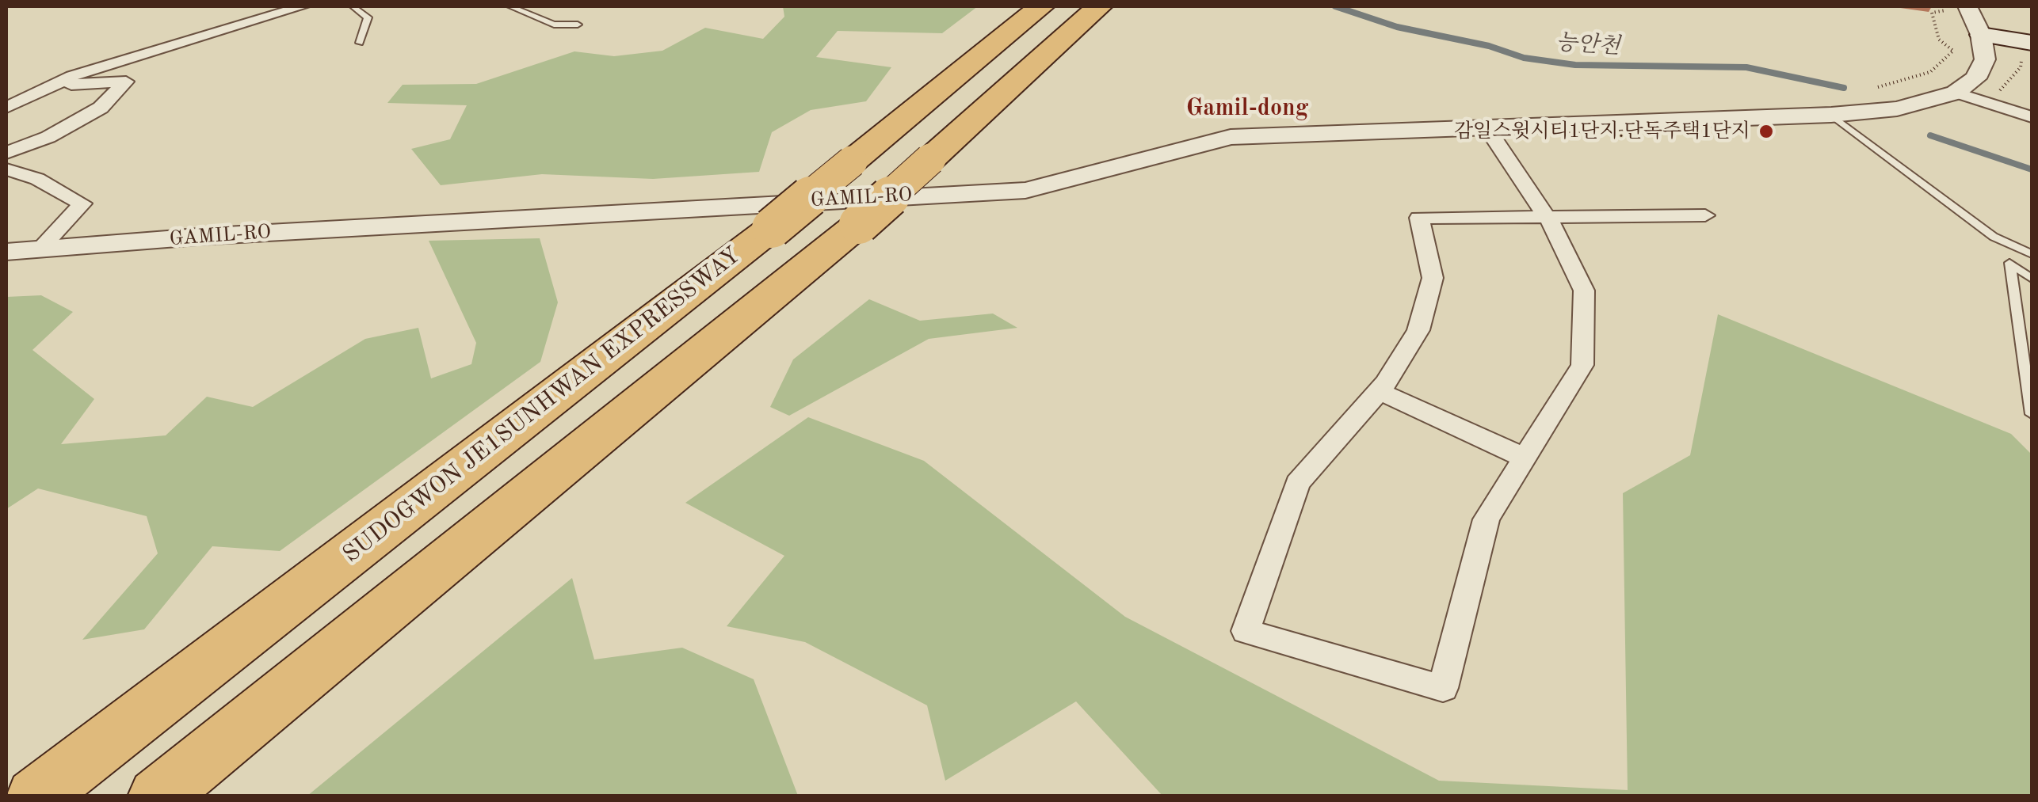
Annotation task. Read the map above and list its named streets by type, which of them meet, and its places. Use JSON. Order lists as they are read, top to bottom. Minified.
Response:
{"streets":{"highway":["SUDOGWON JE1SUNHWAN EXPRESSWAY"],"street":["GAMIL-RO"]},"districts":["Gamil-dong"],"water":["능안천"],"places":["감일스윗시티1단지.단독주택1단지"]}
